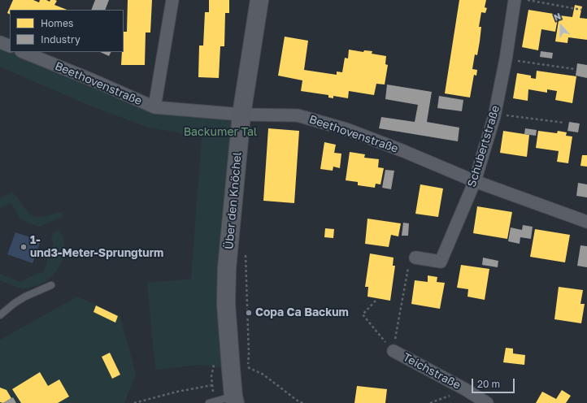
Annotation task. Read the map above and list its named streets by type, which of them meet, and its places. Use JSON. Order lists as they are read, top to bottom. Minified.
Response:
{"streets":{"main road":["Über den Knöchel"],"street":["Beethovenstraße","Schubertstraße","Teichstraße"]},"crossings":[["Beethovenstraße","Schubertstraße"],["Beethovenstraße","Über den Knöchel"]],"parks":["Backumer Tal"],"places":["1- und3-Meter-Sprungturm","Copa Ca Backum"],"legend":["Homes","Industry"],"scale_bar":"20 m","north":"top"}
